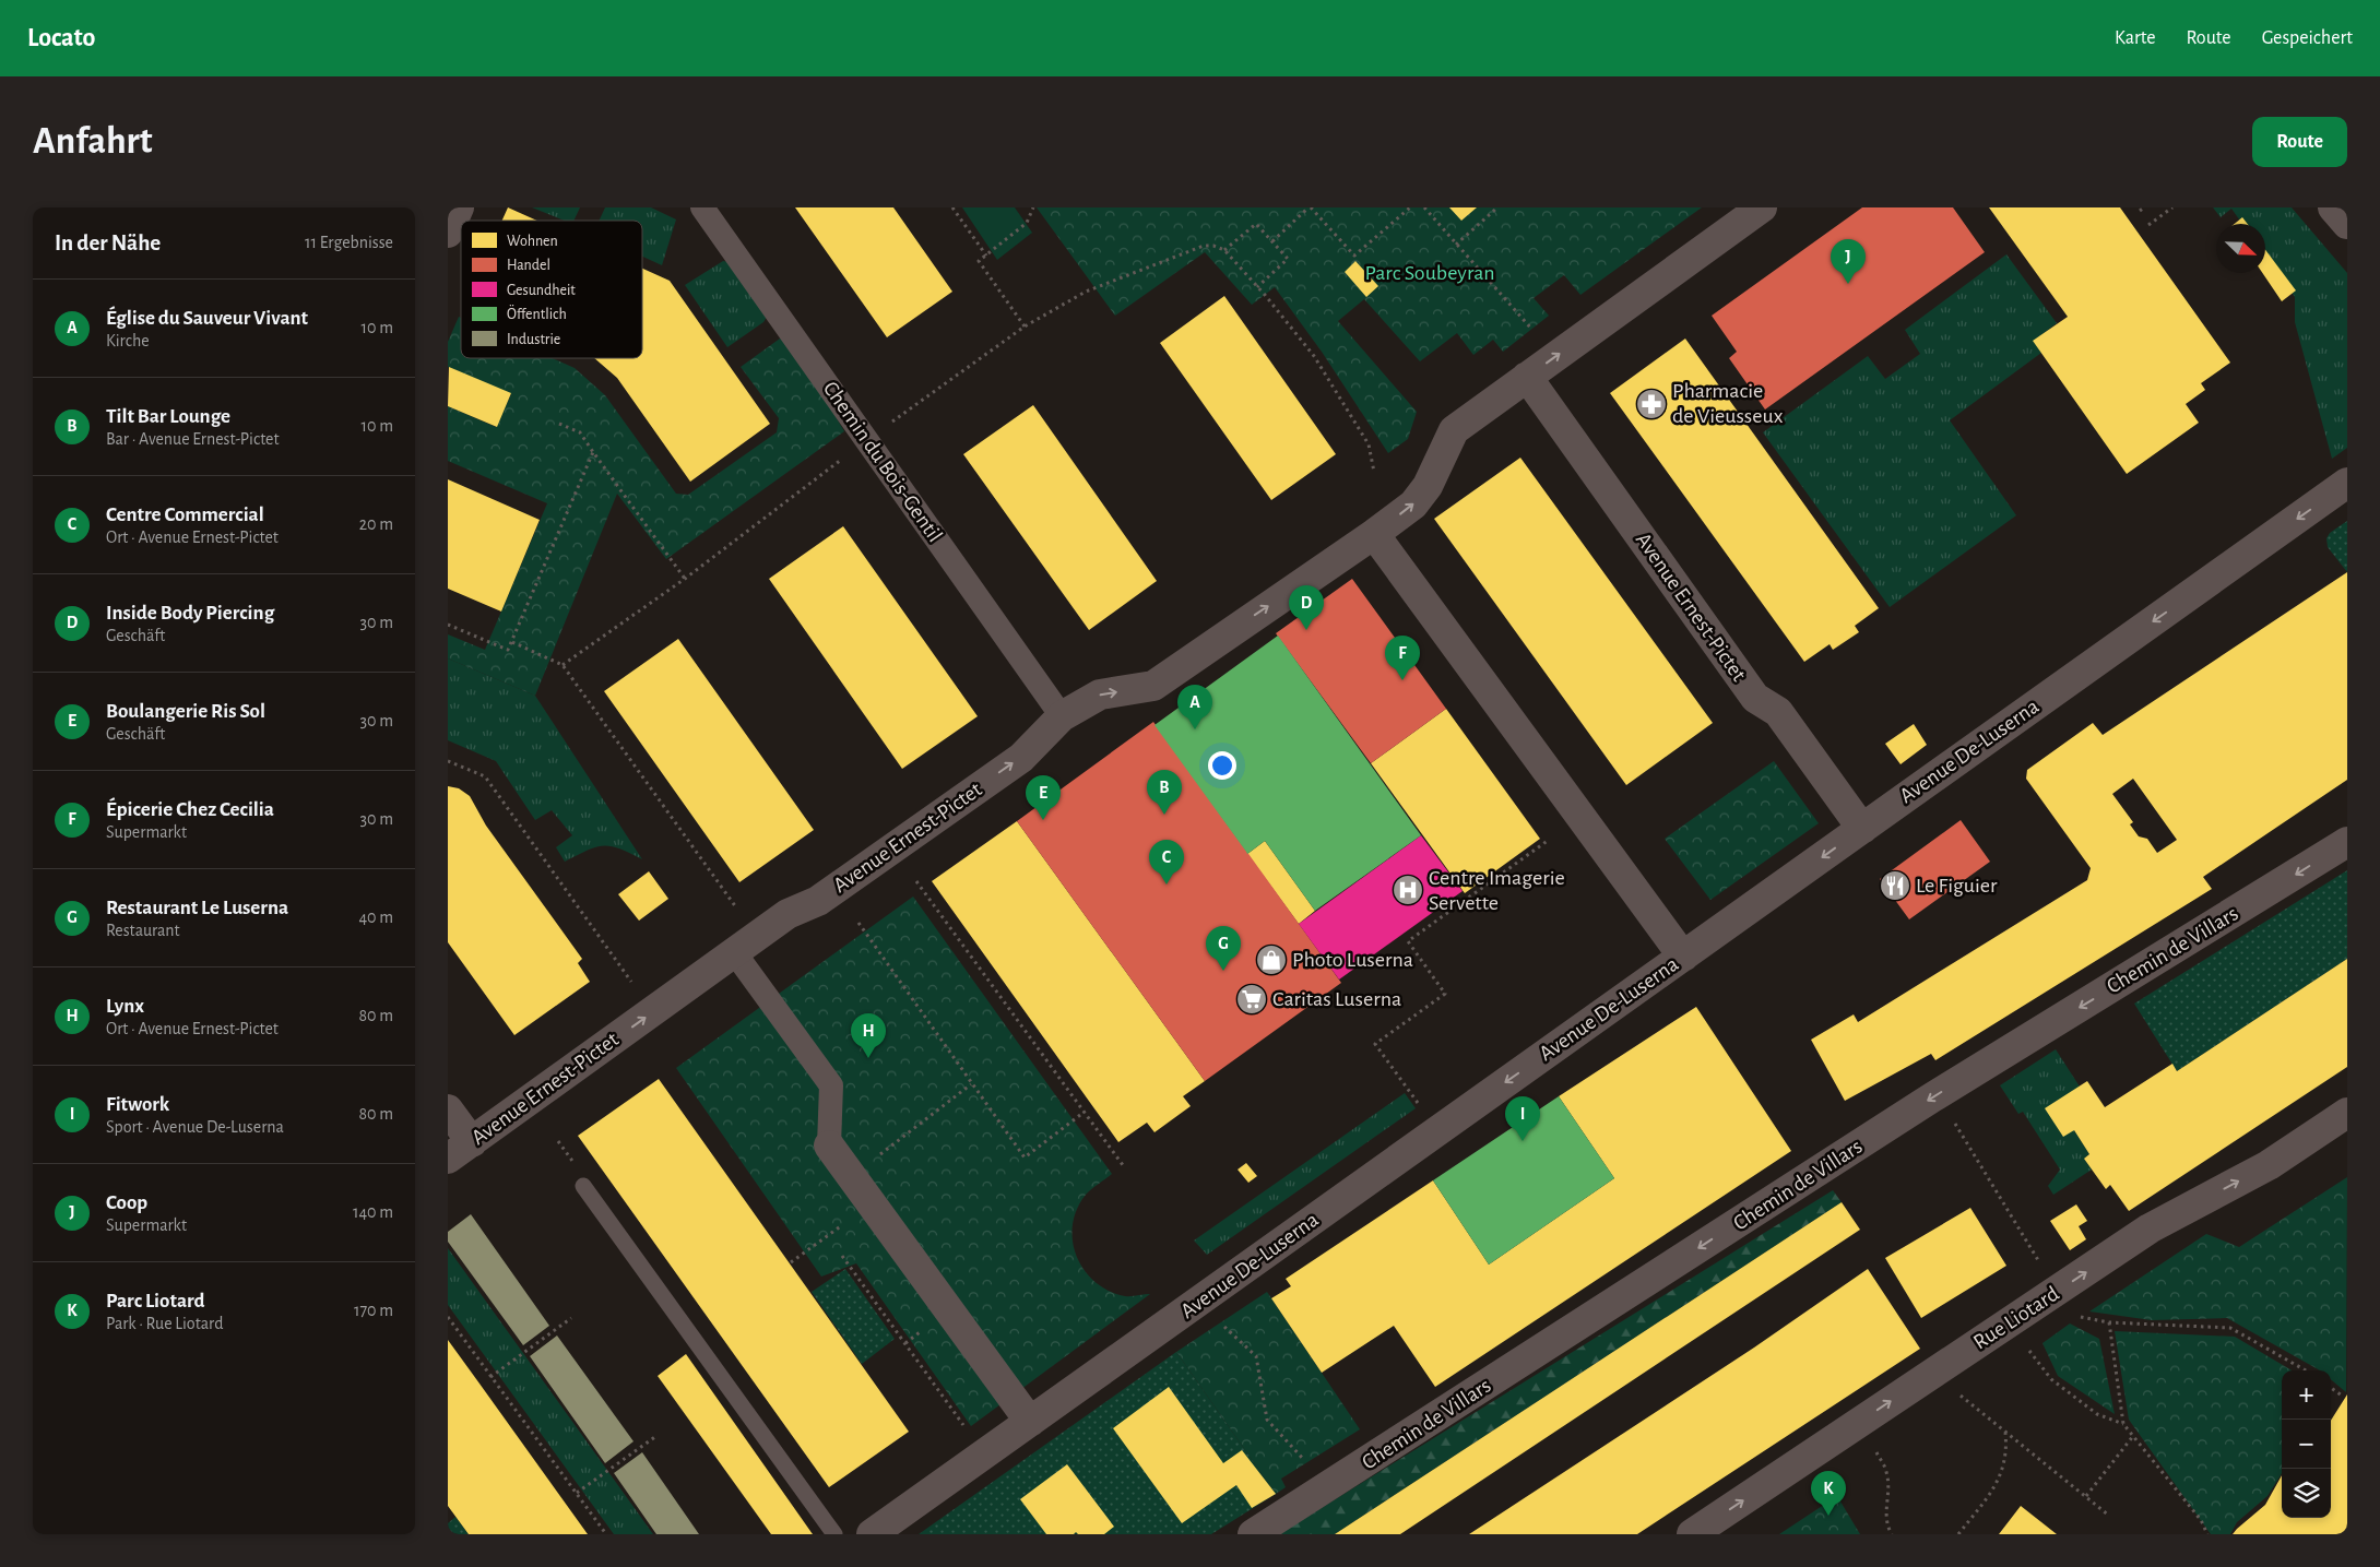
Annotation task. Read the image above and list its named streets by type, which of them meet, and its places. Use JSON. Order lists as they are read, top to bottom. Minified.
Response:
{"streets":{"street":["Chemin du Bois-Gentil","Avenue Ernest-Pictet","Avenue De-Luserna","Chemin de Villars","Rue Liotard"]},"crossings":[["Chemin du Bois-Gentil","Avenue Ernest-Pictet"],["Avenue Ernest-Pictet","Avenue De-Luserna"]],"one_way":["Avenue Ernest-Pictet","Avenue De-Luserna","Chemin de Villars","Rue Liotard"],"parks":["Parc Soubeyran"],"places":{"pharmacy":["Pharmacie de Vieusseux"],"restaurant":["Le Figuier"],"hospital":["Centre Imagerie Servette"],"shop":["Photo Luserna"],"supermarket":["Caritas Luserna"]},"legend":["Wohnen","Handel","Gesundheit","Öffentlich","Industrie"],"north":"bottom right","page":{"header":"Locato","nav":["Karte","Route","Gespeichert"],"buttons":"Route","title":"Anfahrt","heading":["In der Nähe","11 Ergebnisse"],"pins":["J","D","F","A","B","E","C","G","H","I","K"],"list":[{"mark":"A","name":"Église du Sauveur Vivant","note":"Kirche","value":"10 m"},{"mark":"B","name":"Tilt Bar Lounge","note":"Bar · Avenue Ernest-Pictet","value":"10 m"},{"mark":"C","name":"Centre Commercial","note":"Ort · Avenue Ernest-Pictet","value":"20 m"},{"mark":"D","name":"Inside Body Piercing","note":"Geschäft","value":"30 m"},{"mark":"E","name":"Boulangerie Ris Sol","note":"Geschäft","value":"30 m"},{"mark":"F","name":"Épicerie Chez Cecilia","note":"Supermarkt","value":"30 m"},{"mark":"G","name":"Restaurant Le Luserna","note":"Restaurant","value":"40 m"},{"mark":"H","name":"Lynx","note":"Ort · Avenue Ernest-Pictet","value":"80 m"},{"mark":"I","name":"Fitwork","note":"Sport · Avenue De-Luserna","value":"80 m"},{"mark":"J","name":"Coop","note":"Supermarkt","value":"140 m"},{"mark":"K","name":"Parc Liotard","note":"Park · Rue Liotard","value":"170 m"}],"map_buttons":["+","−"]}}
